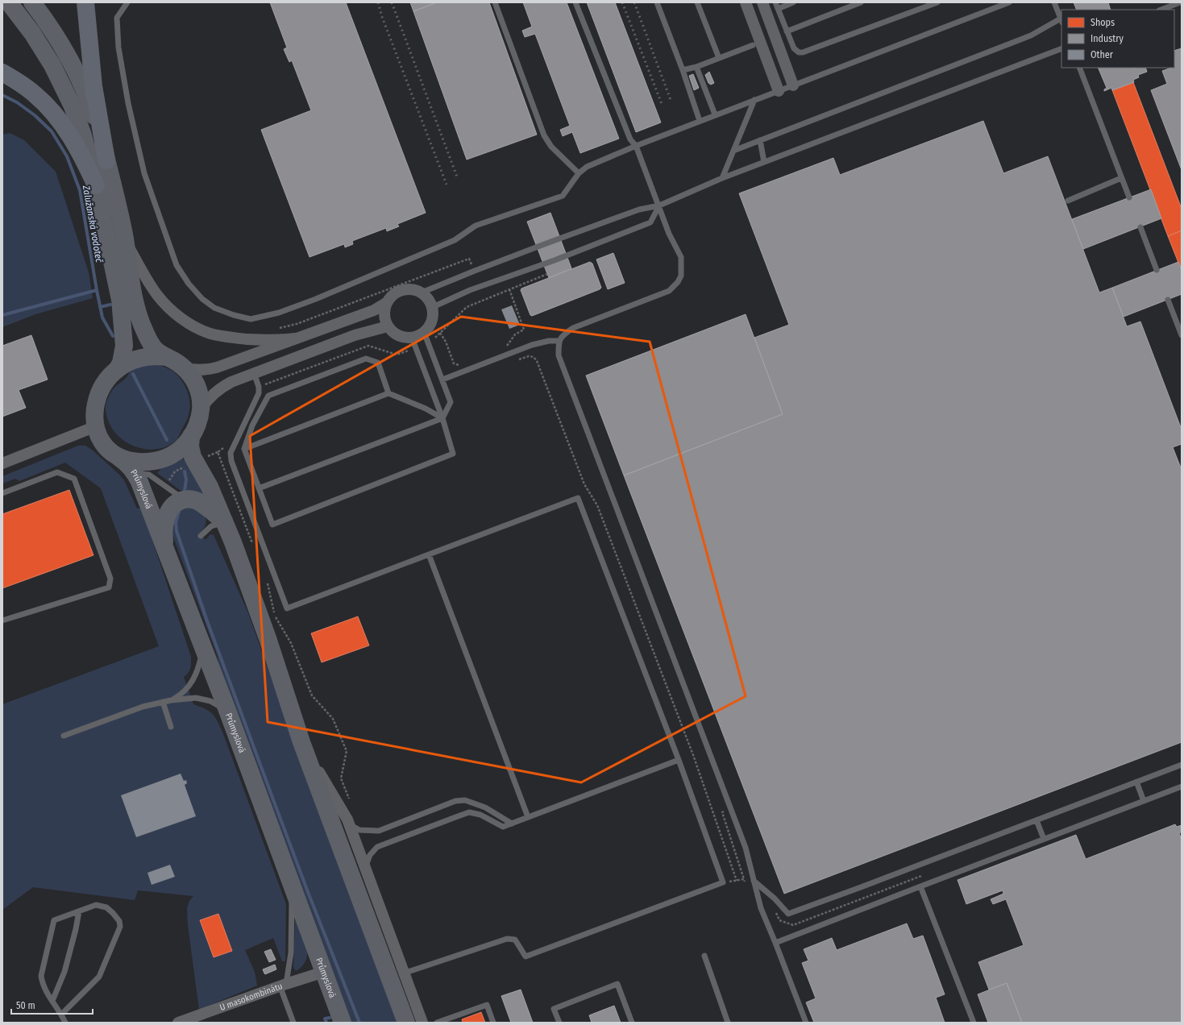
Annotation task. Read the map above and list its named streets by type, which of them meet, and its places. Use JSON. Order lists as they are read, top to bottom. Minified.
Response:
{"streets":{"main road":["Průmyslová"],"street":["U masokombinátu"]},"crossings":[["Průmyslová","U masokombinátu"]],"water":["Zalužanská vodoteč"],"legend":["Shops","Industry","Other"],"scale_bar":"50 m"}
